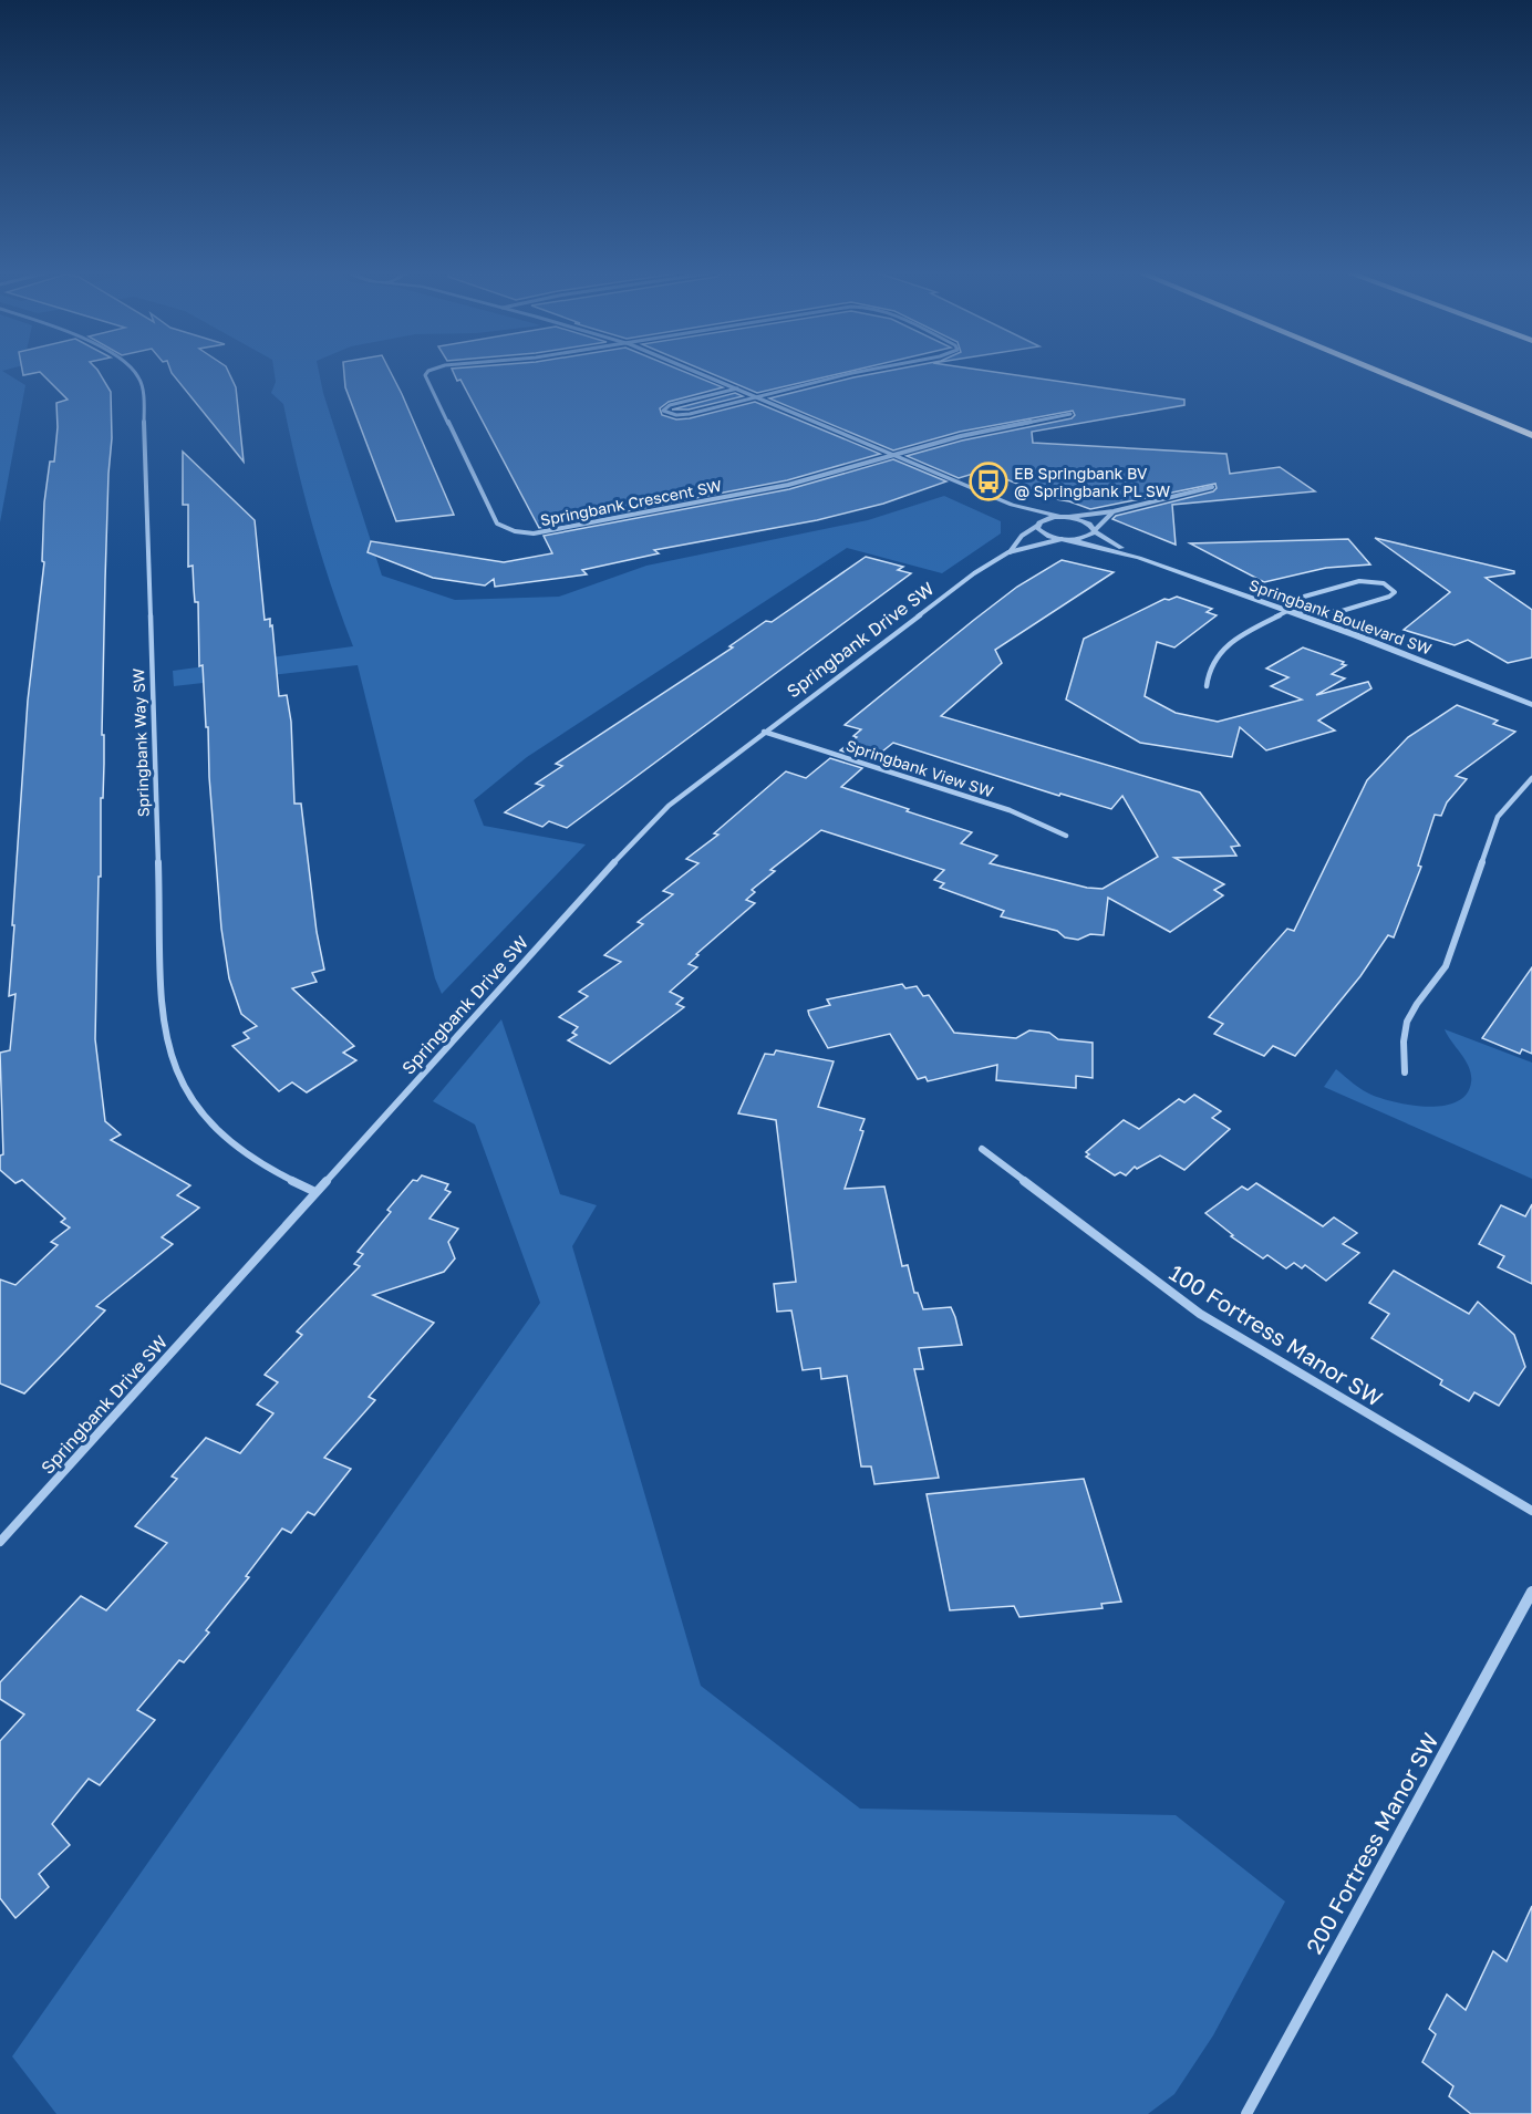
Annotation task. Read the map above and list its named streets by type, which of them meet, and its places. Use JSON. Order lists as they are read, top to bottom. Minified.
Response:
{"streets":{"street":["Springbank Crescent SW","Springbank Boulevard SW","Springbank Drive SW","Springbank Way SW","Springbank View SW","100 Fortress Manor SW","200 Fortress Manor SW"]},"crossings":[["Springbank Boulevard SW","Springbank Drive SW"],["Springbank Drive SW","Springbank Way SW"],["Springbank Drive SW","Springbank View SW"]],"places":{"bus stop":["EB Springbank BV @ Springbank PL SW"]}}
